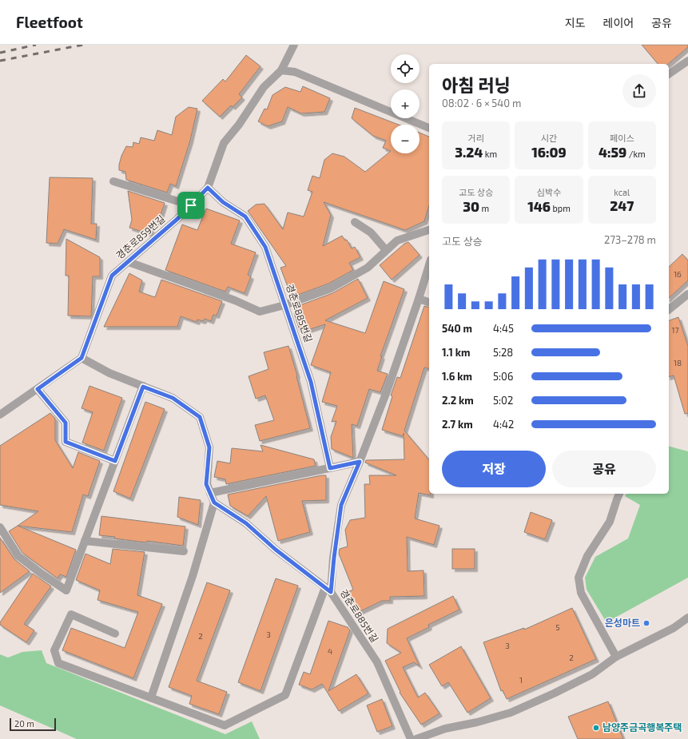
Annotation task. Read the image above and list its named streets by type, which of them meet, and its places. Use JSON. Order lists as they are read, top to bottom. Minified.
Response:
{"streets":{"street":["경춘로859번길","경춘로885번길"]},"crossings":[["경춘로859번길","경춘로885번길"]],"places":["은성마트","남양주금곡행복주택"],"house_numbers":["16","17","18","5","3","2","3","4","2","1"],"scale_bar":"20 m","page":{"header":"Fleetfoot","nav":["지도","레이어","공유"],"map_buttons":["+","−"],"heading":["아침 러닝","08:02 · 6 × 540 m"],"stats":[["거리","3.24 km"],["시간","16:09"],["페이스","4:59 /km"],["고도 상승","30 m"],["심박수","146 bpm"],["kcal","247"]],"chart":["고도 상승","273–278 m"],"list":[{"name":"540 m","note":"4:45"},{"name":"1.1 km","note":"5:28"},{"name":"1.6 km","note":"5:06"},{"name":"2.2 km","note":"5:02"},{"name":"2.7 km","note":"4:42"}],"buttons":["저장","공유"],"scale":"20 m"}}
